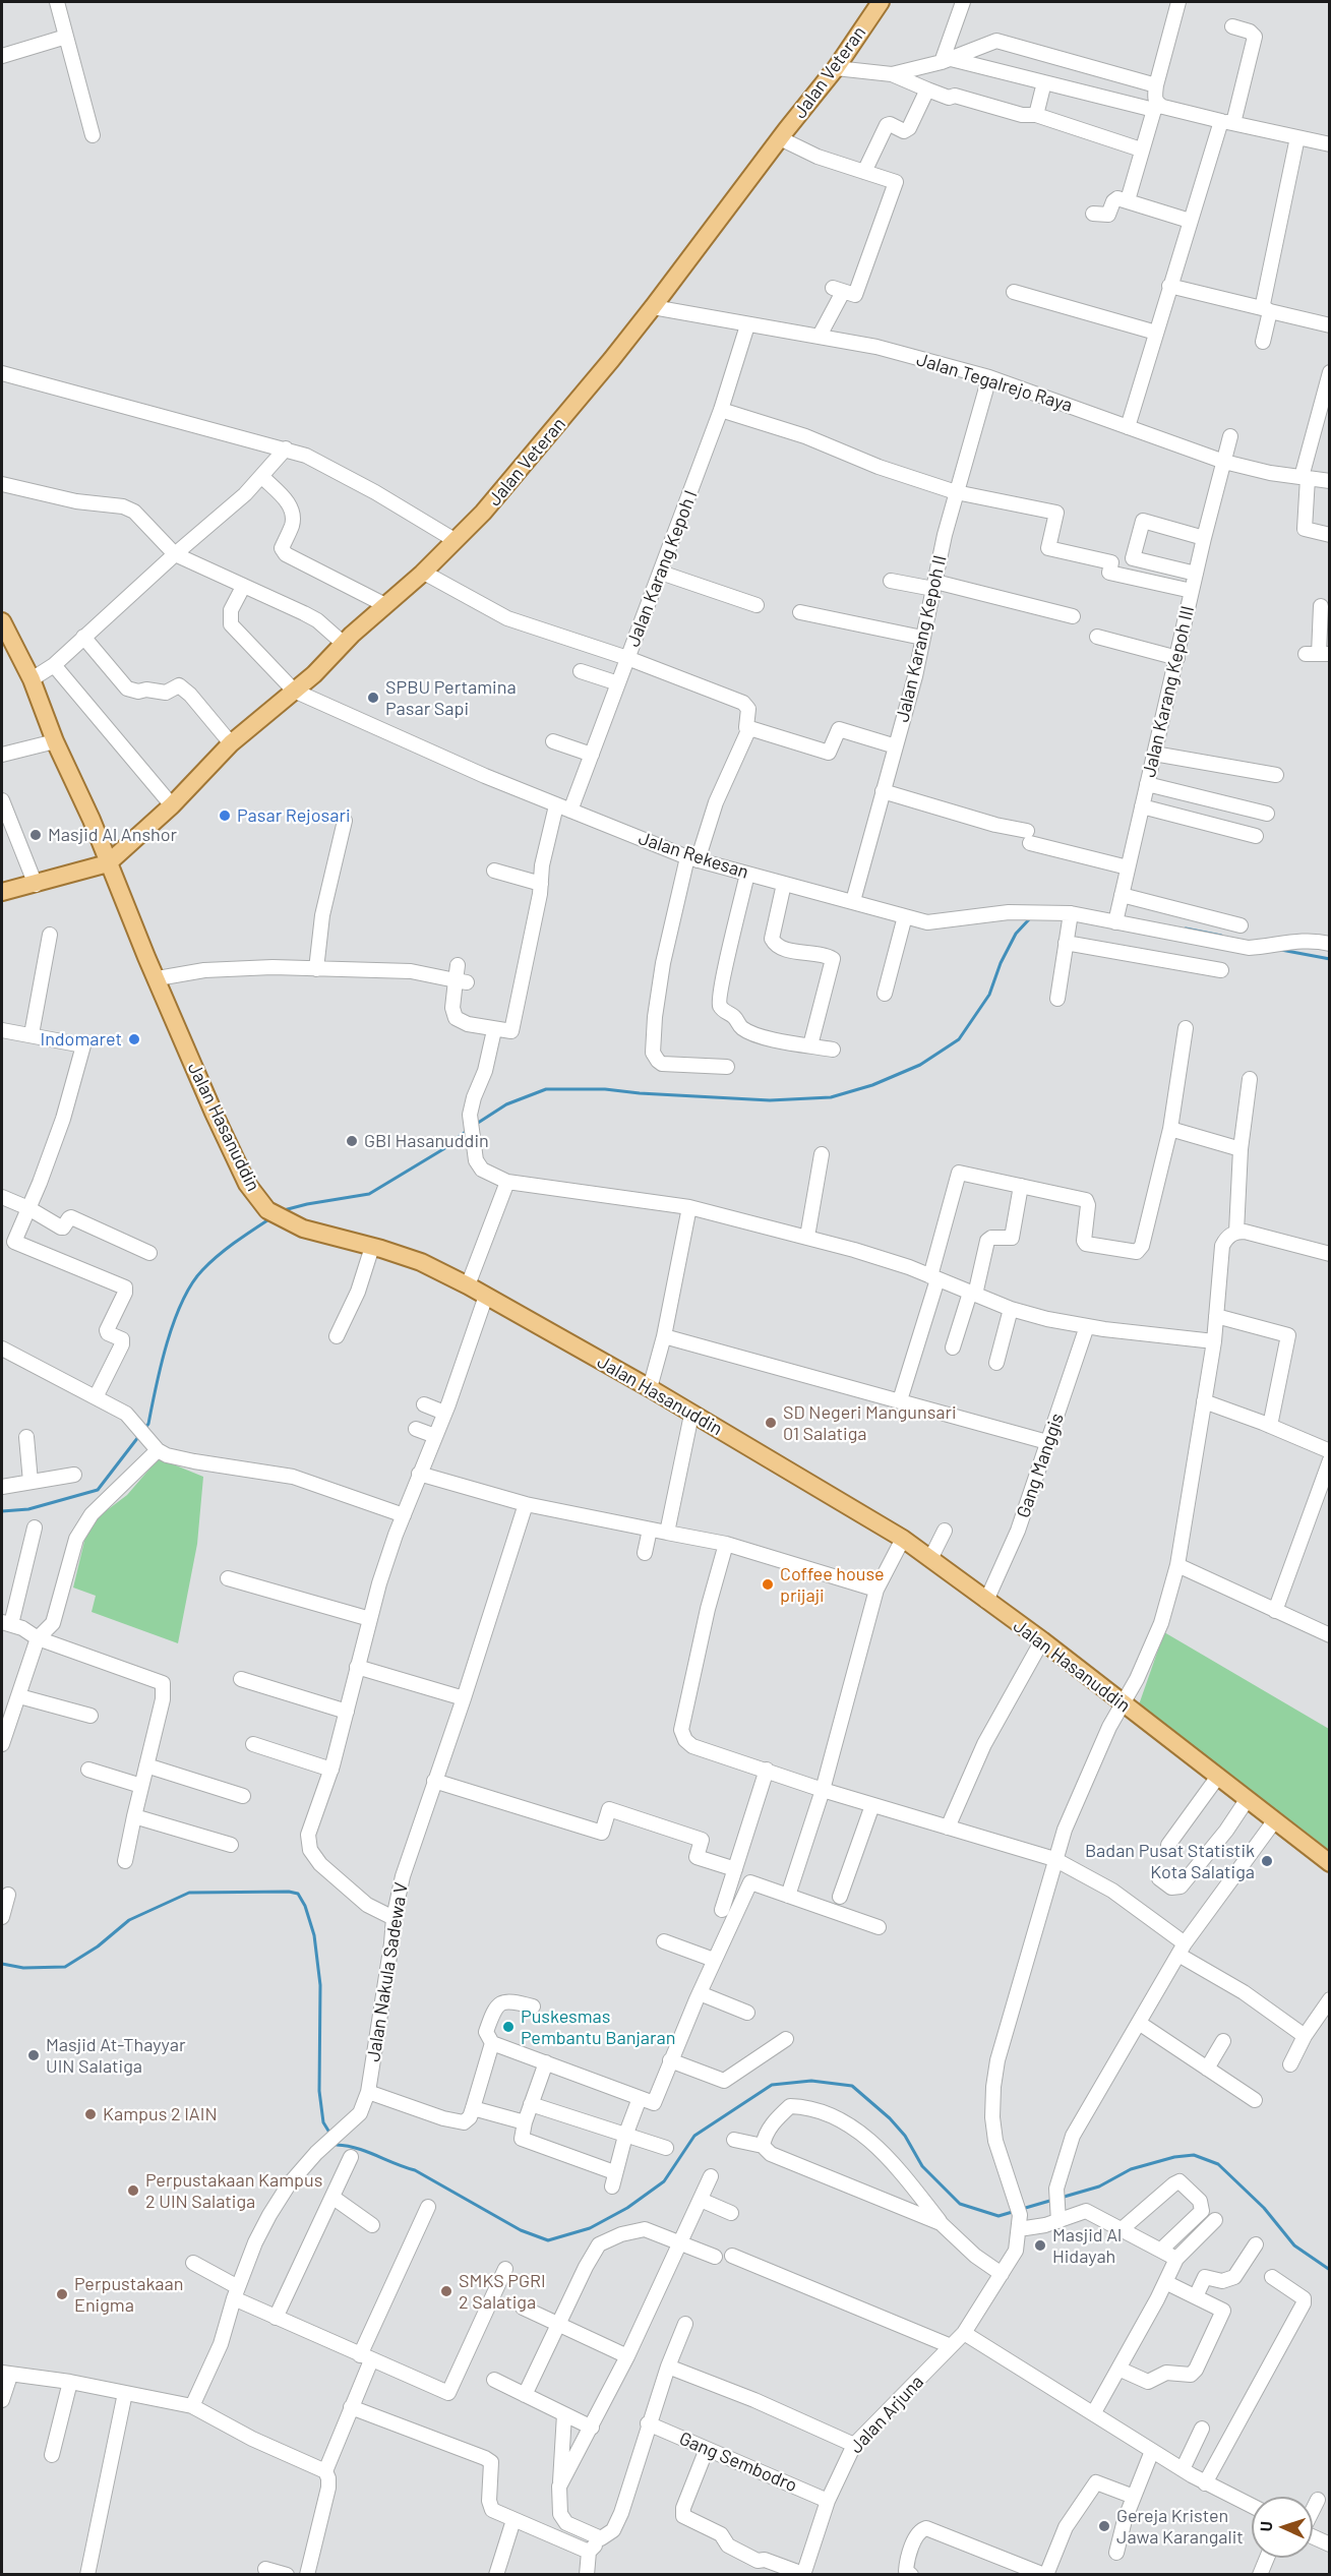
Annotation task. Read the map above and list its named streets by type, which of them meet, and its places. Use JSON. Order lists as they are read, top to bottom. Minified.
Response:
{"streets":{"main road":["Jalan Veteran","Jalan Hasanuddin"],"street":["Jalan Tegalrejo Raya","Jalan Karang Kepoh I","Jalan Karang Kepoh II","Jalan Karang Kepoh III","Jalan Rekesan","Gang Manggis","Jalan Nakula Sadewa V","Jalan Arjuna","Gang Sembodro"]},"crossings":[["Jalan Veteran","Jalan Tegalrejo Raya"],["Jalan Veteran","Jalan Rekesan"],["Jalan Veteran","Jalan Hasanuddin"],["Jalan Tegalrejo Raya","Jalan Karang Kepoh I"],["Jalan Tegalrejo Raya","Jalan Karang Kepoh II"],["Jalan Tegalrejo Raya","Jalan Karang Kepoh III"],["Jalan Karang Kepoh I","Jalan Rekesan"],["Jalan Karang Kepoh II","Jalan Rekesan"],["Jalan Karang Kepoh III","Jalan Rekesan"],["Jalan Hasanuddin","Gang Manggis"],["Jalan Arjuna","Gang Sembodro"]],"places":["SPBU Pertamina Pasar Sapi","Pasar Rejosari","Masjid Al Anshor","Indomaret","GBI Hasanuddin","SD Negeri Mangunsari 01 Salatiga","Coffee house prijaji","Badan Pusat Statistik Kota Salatiga","Puskesmas Pembantu Banjaran","Masjid At-Thayyar UIN Salatiga","Kampus 2 IAIN","Perpustakaan Kampus 2 UIN Salatiga","Masjid Al Hidayah","SMKS PGRI 2 Salatiga","Perpustakaan Enigma","Gereja Kristen Jawa Karangalit"],"north":"left"}
